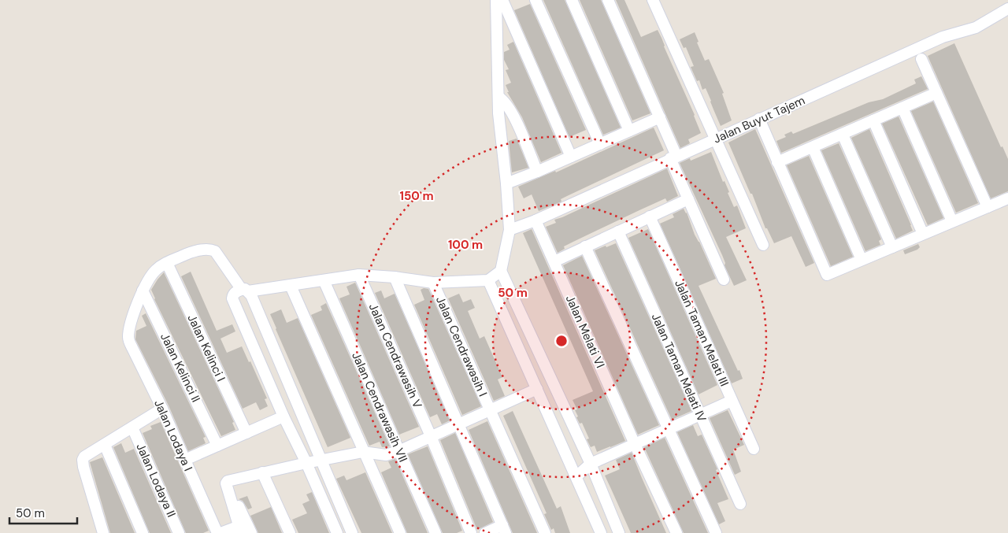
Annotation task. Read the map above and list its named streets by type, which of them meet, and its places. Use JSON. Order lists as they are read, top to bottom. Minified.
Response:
{"streets":{"street":["Jalan Buyut Tajem","Jalan Melati VI","Jalan Taman Melati III","Jalan Cendrawasih I","Jalan Kelinci I","Jalan Cendrawasih V","Jalan Kelinci II","Jalan Taman Melati IV","Jalan Cendrawasih VII","Jalan Lodaya I","Jalan Lodaya II"]},"crossings":[["Jalan Buyut Tajem","Jalan Melati VI"],["Jalan Kelinci II","Jalan Lodaya I"]],"scale_bar":"50 m","rings":["150 m","100 m","50 m"]}
